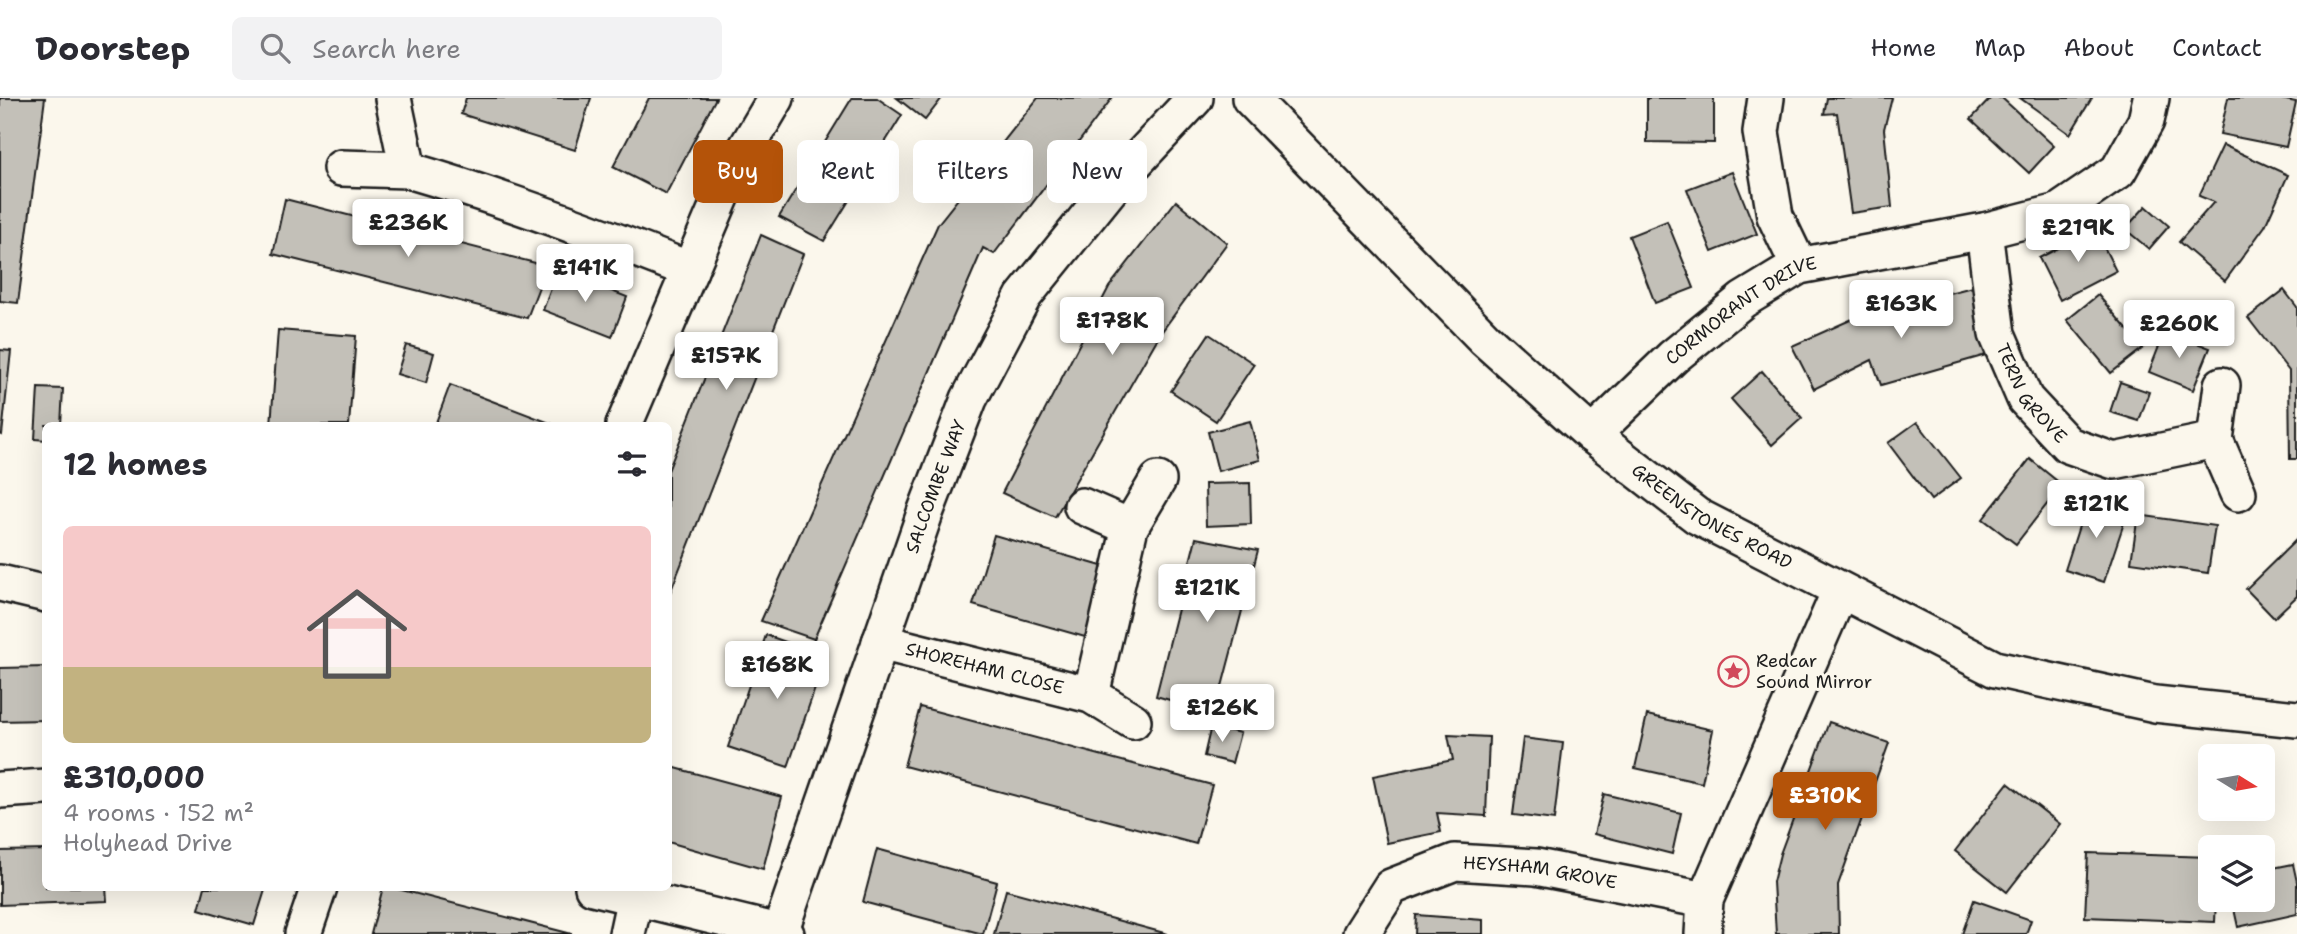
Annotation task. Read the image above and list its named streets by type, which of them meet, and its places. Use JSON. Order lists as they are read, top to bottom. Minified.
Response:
{"streets":{"street":["CORMORANT DRIVE","TERN GROVE","SALCOMBE WAY","GREENSTONES ROAD","SHOREHAM CLOSE","HEYSHAM GROVE"]},"crossings":[["CORMORANT DRIVE","TERN GROVE"],["CORMORANT DRIVE","GREENSTONES ROAD"],["SALCOMBE WAY","SHOREHAM CLOSE"]],"places":{"place":["Redcar Sound Mirror"]},"north":"right","page":{"header":"Doorstep","search":"Search here","nav":["Home","Map","About","Contact"],"chip":["Buy","Rent","Filters","New"],"price":["£236K","£219K","£141K","£163K","£178K","£260K","£157K","£121K","£121K","£168K","£126K","£310K"],"heading":"12 homes","list":[{"name":"£310,000","note":"4 rooms · 152 m² · Holyhead Drive"}]}}
